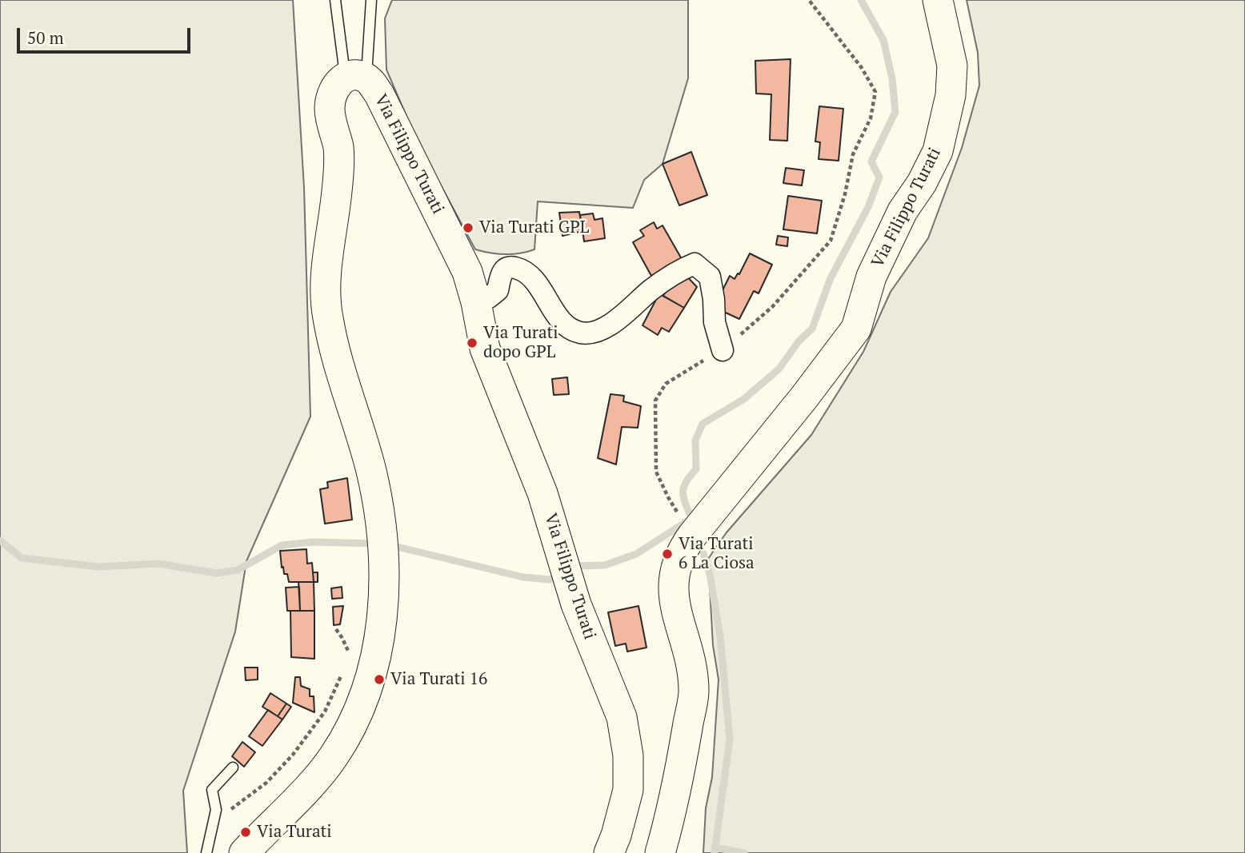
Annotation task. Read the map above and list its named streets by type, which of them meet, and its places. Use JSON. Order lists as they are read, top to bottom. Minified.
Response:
{"streets":{"main road":["Via Filippo Turati"]},"places":["Via Turati GPL","Via Turati dopo GPL","Via Turati 6 La Ciosa","Via Turati 16","Via Turati"],"scale_bar":"50 m"}
